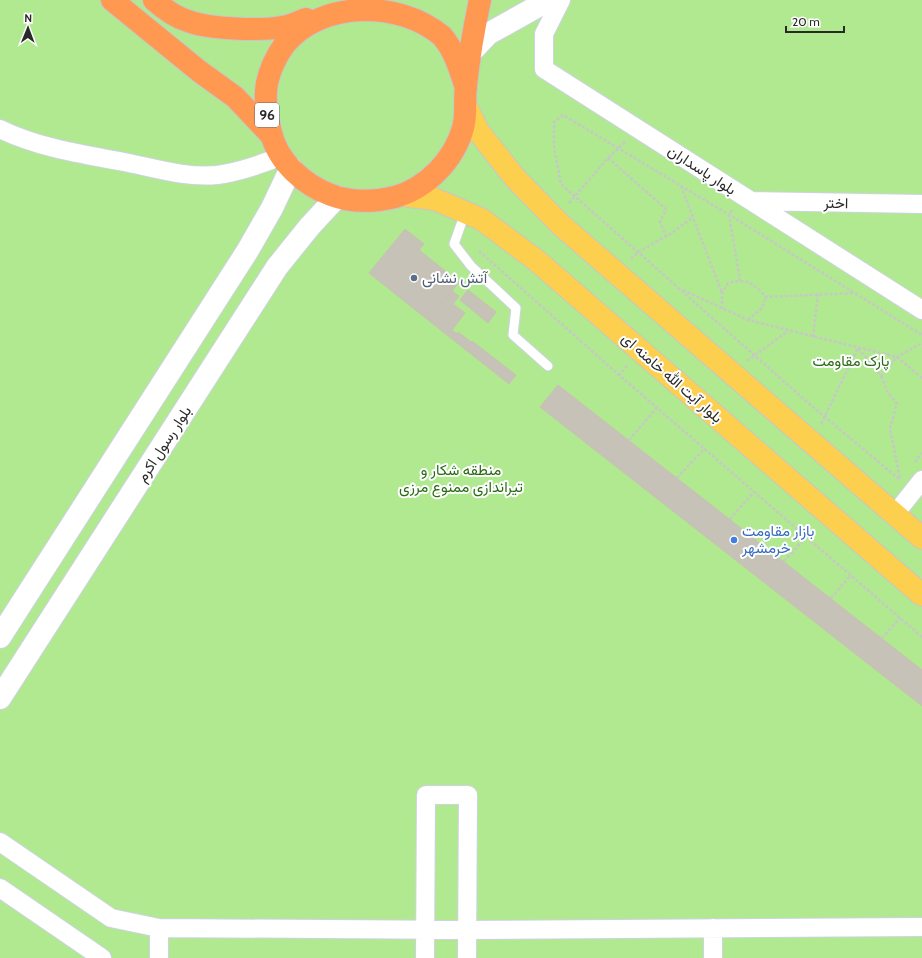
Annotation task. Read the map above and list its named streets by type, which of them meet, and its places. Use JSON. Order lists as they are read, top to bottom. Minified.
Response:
{"streets":{"highway":["96"],"main road":["بلوار آیت الله خامنه ای","بلوار رسول اکرم"],"street":["بلوار پاسداران","اختر"]},"crossings":[["96","بلوار آیت الله خامنه ای"],["96","بلوار رسول اکرم"],["بلوار پاسداران","اختر"]],"parks":["پارک مقاومت","منطقه شکار و تیراندازی ممنوع مرزی"],"places":["آتش نشانی","بازار مقاومت خرمشهر"],"scale_bar":"20 m","north":"top"}
